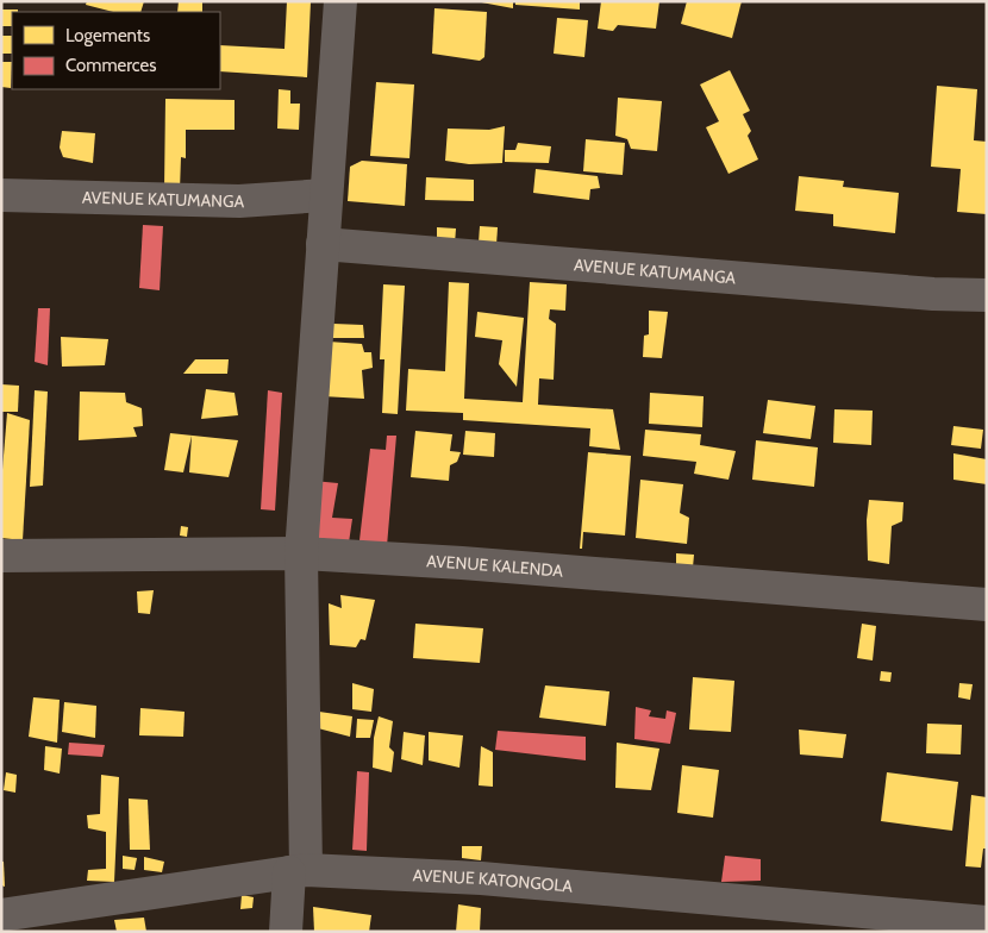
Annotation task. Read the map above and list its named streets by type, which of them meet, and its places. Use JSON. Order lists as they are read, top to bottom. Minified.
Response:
{"streets":{"street":["AVENUE KATUMANGA","AVENUE KALENDA","AVENUE KATONGOLA"]},"legend":["Logements","Commerces"]}
